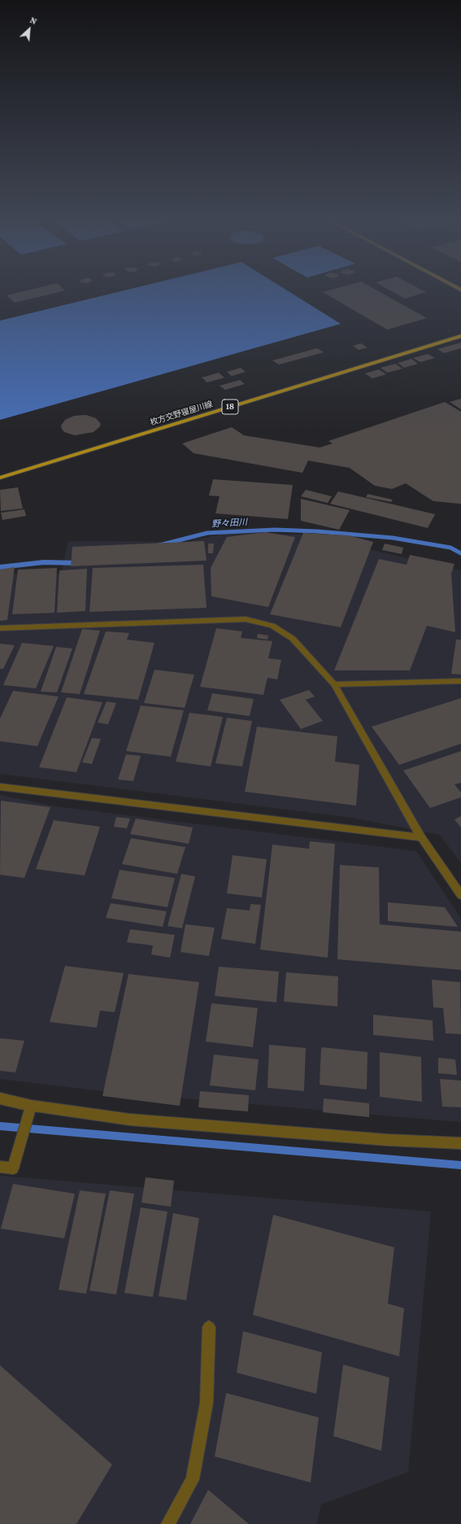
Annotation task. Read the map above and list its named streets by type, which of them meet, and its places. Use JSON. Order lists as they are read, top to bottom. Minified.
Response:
{"streets":{"main road":["18","枚方交野寝屋川線"]},"water":["野々田川"],"north":"top right"}
